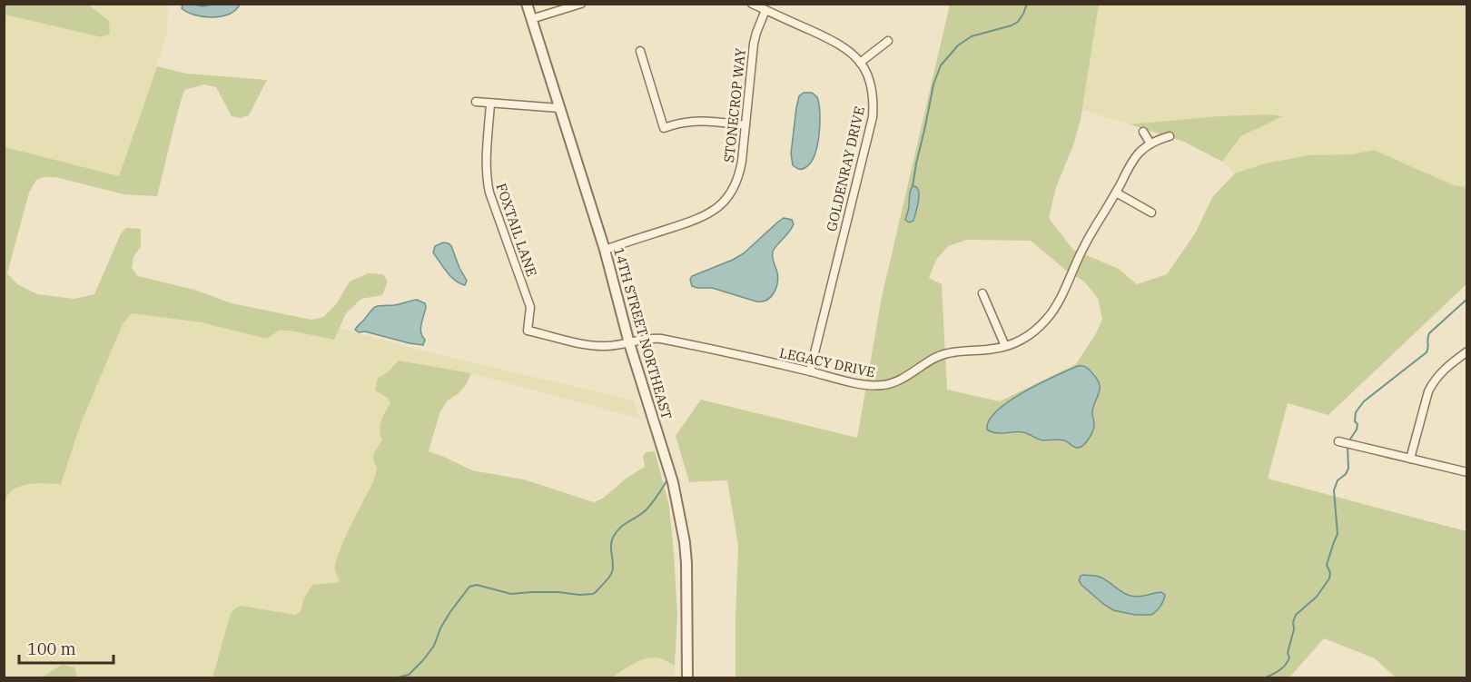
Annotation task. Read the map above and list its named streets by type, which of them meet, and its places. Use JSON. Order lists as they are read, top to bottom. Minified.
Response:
{"streets":{"street":["STONECROP WAY","GOLDENRAY DRIVE","FOXTAIL LANE","14TH STREET NORTHEAST","LEGACY DRIVE"]},"crossings":[["STONECROP WAY","GOLDENRAY DRIVE"],["STONECROP WAY","14TH STREET NORTHEAST"],["GOLDENRAY DRIVE","LEGACY DRIVE"],["FOXTAIL LANE","LEGACY DRIVE"],["14TH STREET NORTHEAST","LEGACY DRIVE"]],"scale_bar":"100 m"}
